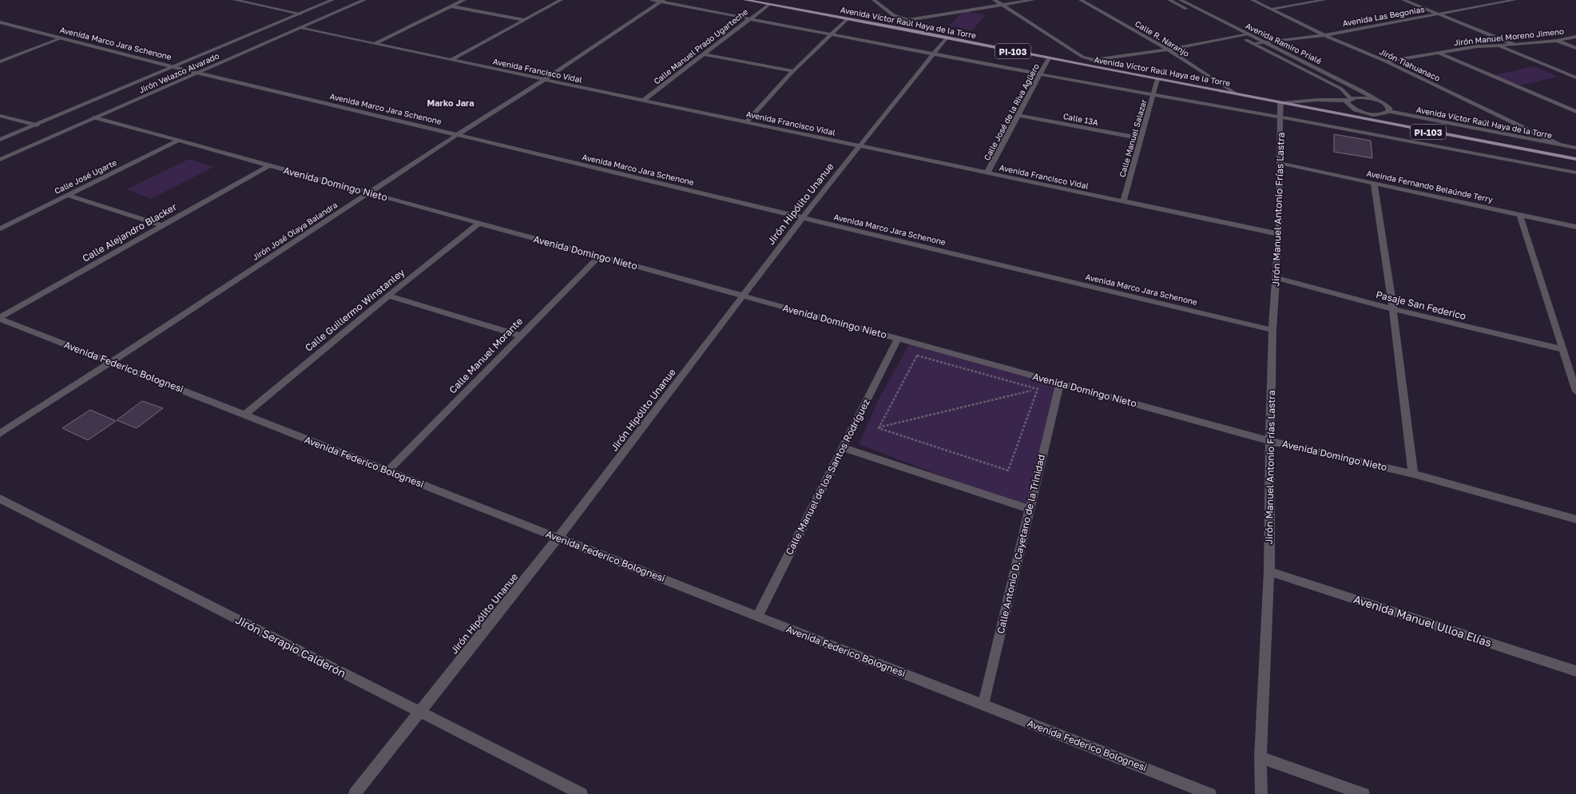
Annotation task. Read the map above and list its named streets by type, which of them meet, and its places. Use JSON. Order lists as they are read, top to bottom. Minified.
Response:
{"streets":{"main road":["Avenida Víctor Raúl Haya de la Torre","PI-103"],"street":["Avenida Las Begonias","Jirón Manuel Moreno Jimeno","Calle R. Naranjo","Avenida Marco Jara Schenone","Avenida Ramiro Prialé","Calle Manuel Prado Ugarteche","Jirón Tiahuanaco","Avenida Francisco Vidal","Jirón Velazco Alvarado","Calle José de la Riva Agüero","Calle 13A","Calle Manuel Salazar","Calle José Ugarte","Avenida Domingo Nieto","Aveinda Fernando Belaúnde Terry","Jirón Hipólito Unanue","Jirón Manuel Antonio Frías Lastra","Jirón José Olaya Balandra","Calle Alejandro Blacker","Pasaje San Federico","Calle Guillermo Winstanley","Calle Manuel Morante","Avenida Federico Bolognesi","Calle Manuel de los Santos Rodríguez","Calle Antonio D. Cayetano de la Trinidad","Avenida Manuel Ulloa Elías","Jirón Serapio Calderón"]},"crossings":[["Avenida Las Begonias","Avenida Ramiro Prialé"],["Avenida Las Begonias","Jirón Tiahuanaco"],["Avenida Víctor Raúl Haya de la Torre","Calle R. Naranjo"],["Avenida Víctor Raúl Haya de la Torre","Avenida Ramiro Prialé"],["Avenida Víctor Raúl Haya de la Torre","Calle Manuel Prado Ugarteche"],["Avenida Víctor Raúl Haya de la Torre","Jirón Tiahuanaco"],["Avenida Víctor Raúl Haya de la Torre","Calle José de la Riva Agüero"],["Avenida Víctor Raúl Haya de la Torre","Calle Manuel Salazar"],["Avenida Víctor Raúl Haya de la Torre","Jirón Hipólito Unanue"],["Avenida Víctor Raúl Haya de la Torre","Jirón Manuel Antonio Frías Lastra"],["Jirón Manuel Moreno Jimeno","Jirón Tiahuanaco"],["Avenida Marco Jara Schenone","Jirón Velazco Alvarado"],["Avenida Marco Jara Schenone","Jirón Hipólito Unanue"],["Avenida Marco Jara Schenone","Jirón Manuel Antonio Frías Lastra"],["Avenida Marco Jara Schenone","Jirón José Olaya Balandra"],["Calle Manuel Prado Ugarteche","Avenida Francisco Vidal"],["Avenida Francisco Vidal","Jirón Velazco Alvarado"],["Avenida Francisco Vidal","Calle José de la Riva Agüero"],["Avenida Francisco Vidal","Calle Manuel Salazar"],["Avenida Francisco Vidal","Jirón Hipólito Unanue"],["Avenida Francisco Vidal","Jirón Manuel Antonio Frías Lastra"],["Avenida Francisco Vidal","Jirón José Olaya Balandra"],["Jirón Velazco Alvarado","Avenida Domingo Nieto"],["Calle José de la Riva Agüero","Calle 13A"],["Calle 13A","Calle Manuel Salazar"],["Calle José Ugarte","Avenida Domingo Nieto"],["Avenida Domingo Nieto","Jirón Hipólito Unanue"],["Avenida Domingo Nieto","Jirón Manuel Antonio Frías Lastra"],["Avenida Domingo Nieto","Jirón José Olaya Balandra"],["Avenida Domingo Nieto","Calle Alejandro Blacker"],["Avenida Domingo Nieto","Calle Guillermo Winstanley"],["Avenida Domingo Nieto","Calle Manuel Morante"],["Avenida Domingo Nieto","Calle Manuel de los Santos Rodríguez"],["Avenida Domingo Nieto","Calle Antonio D. Cayetano de la Trinidad"],["Aveinda Fernando Belaúnde Terry","Jirón Manuel Antonio Frías Lastra"],["Jirón Hipólito Unanue","Avenida Federico Bolognesi"],["Jirón Hipólito Unanue","Jirón Serapio Calderón"],["Jirón Manuel Antonio Frías Lastra","Pasaje San Federico"],["Jirón Manuel Antonio Frías Lastra","Avenida Manuel Ulloa Elías"],["Jirón José Olaya Balandra","Avenida Federico Bolognesi"],["Calle Alejandro Blacker","Avenida Federico Bolognesi"],["Calle Guillermo Winstanley","Avenida Federico Bolognesi"],["Calle Manuel Morante","Avenida Federico Bolognesi"],["Avenida Federico Bolognesi","Calle Manuel de los Santos Rodríguez"],["Avenida Federico Bolognesi","Calle Antonio D. Cayetano de la Trinidad"]],"districts":["Marko Jara"]}
